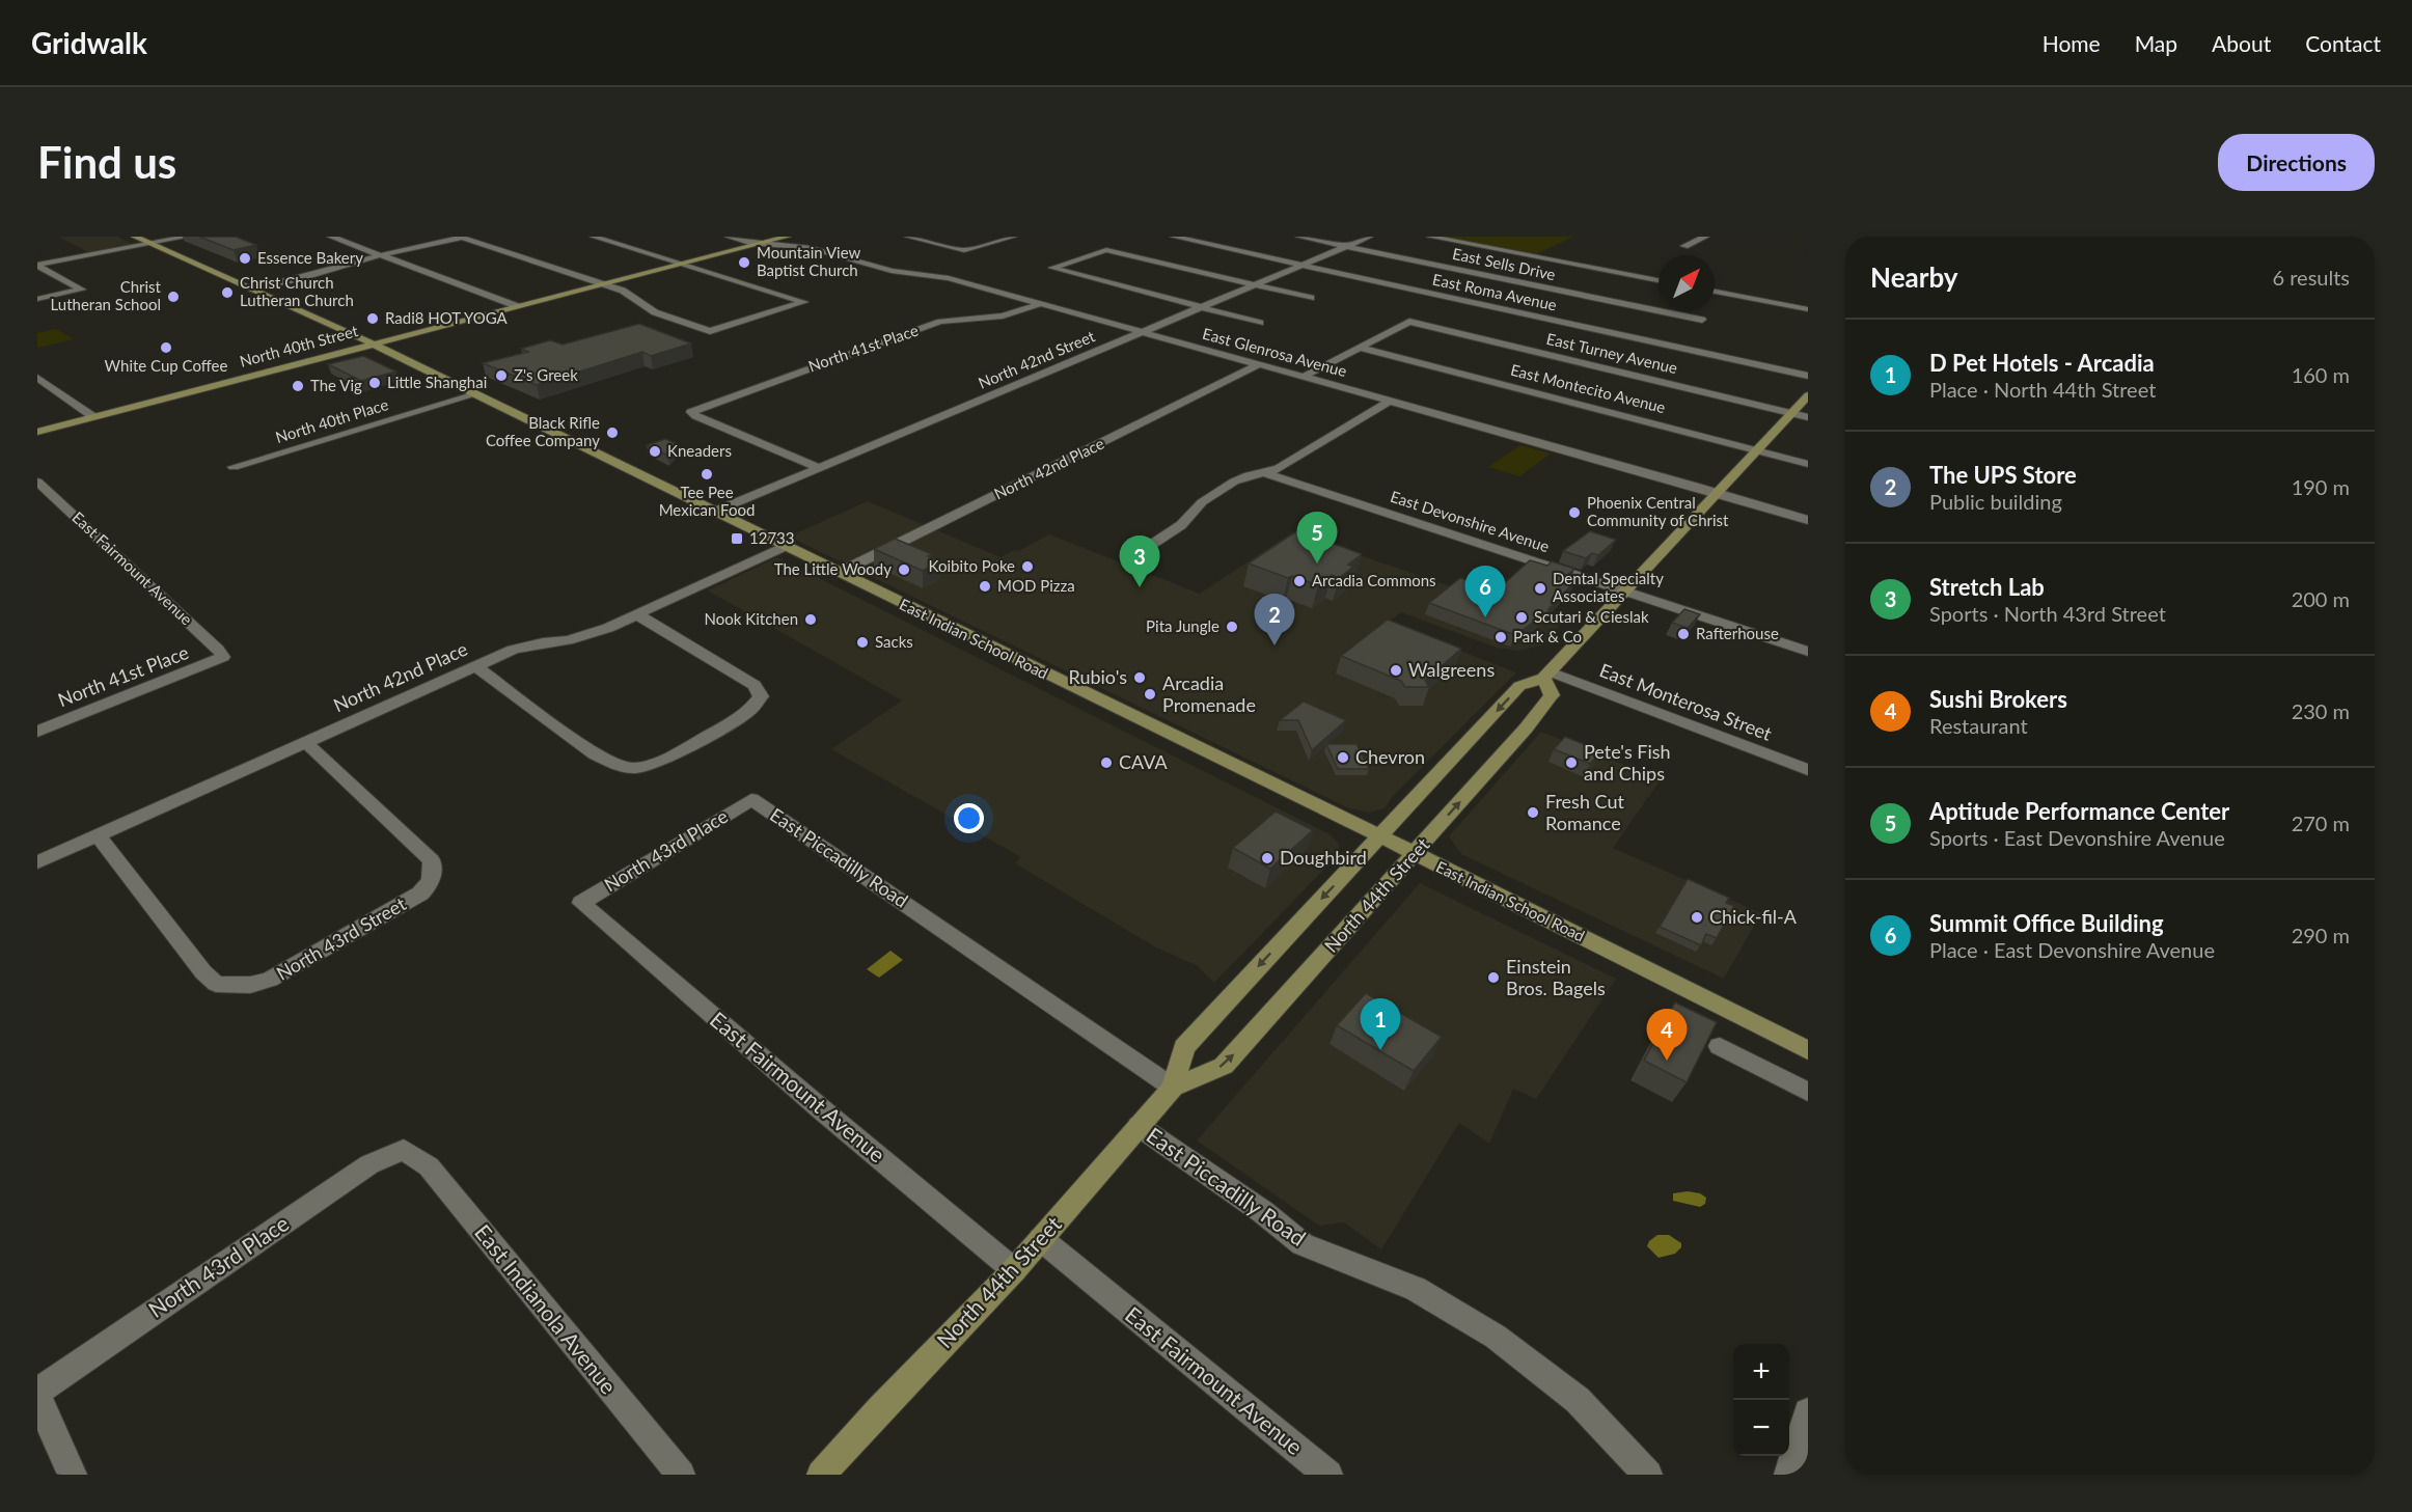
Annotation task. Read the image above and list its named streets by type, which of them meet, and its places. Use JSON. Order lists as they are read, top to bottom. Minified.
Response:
{"streets":{"main road":["North 40th Street","East Indian School Road","North 44th Street"],"street":["East Sells Drive","East Roma Avenue","North 41st Place","East Glenrosa Avenue","East Turney Avenue","North 42nd Street","East Montecito Avenue","North 40th Place","North 42nd Place","East Devonshire Avenue","East Fairmount Avenue","East Monterosa Street","North 43rd Place","East Piccadilly Road","North 43rd Street","East Indianola Avenue"]},"crossings":[["East Sells Drive","North 42nd Street"],["East Roma Avenue","North 42nd Street"],["North 40th Street","East Glenrosa Avenue"],["North 40th Street","East Indian School Road"],["North 41st Place","East Glenrosa Avenue"],["North 41st Place","North 42nd Street"],["North 41st Place","East Fairmount Avenue"],["East Glenrosa Avenue","North 42nd Street"],["East Glenrosa Avenue","North 42nd Place"],["East Glenrosa Avenue","North 44th Street"],["East Turney Avenue","East Montecito Avenue"],["East Turney Avenue","North 44th Street"],["North 42nd Street","East Indian School Road"],["East Montecito Avenue","North 44th Street"],["North 40th Place","East Indian School Road"],["North 42nd Place","East Indian School Road"],["North 42nd Place","North 43rd Street"],["East Devonshire Avenue","North 44th Street"],["East Fairmount Avenue","North 43rd Place"],["East Fairmount Avenue","North 44th Street"],["East Indian School Road","North 44th Street"],["East Monterosa Street","North 44th Street"],["North 43rd Place","East Piccadilly Road"],["North 43rd Place","East Indianola Avenue"],["East Piccadilly Road","North 44th Street"]],"places":{"other":["Essence Bakery","Mountain View Baptist Church","Christ Church Lutheran Church","Christ Lutheran School","Radi8 HOT YOGA","White Cup Coffee","Z's Greek","Little Shanghai","The Vig","Black Rifle Coffee Company","Kneaders","Tee Pee Mexican Food","Phoenix Central Community of Christ","Koibito Poke","The Little Woody","Arcadia Commons","MOD Pizza","Dental Specialty Associates","Scutari & Cieslak","Nook Kitchen","Pita Jungle","Rafterhouse","Park & Co","Sacks","Walgreens","Rubio's","Arcadia Promenade","Chevron","CAVA","Pete's Fish and Chips","Fresh Cut Romance","Doughbird","Chick-fil-A","Einstein Bros. Bagels"],"transit":["12733"]},"north":"top right","page":{"header":"Gridwalk","nav":["Home","Map","About","Contact"],"buttons":"Directions","title":"Find us","heading":["Nearby","6 results"],"list":[{"mark":"1","name":"D Pet Hotels - Arcadia","note":"Place · North 44th Street","value":"160 m"},{"mark":"2","name":"The UPS Store","note":"Public building","value":"190 m"},{"mark":"3","name":"Stretch Lab","note":"Sports · North 43rd Street","value":"200 m"},{"mark":"4","name":"Sushi Brokers","note":"Restaurant","value":"230 m"},{"mark":"5","name":"Aptitude Performance Center","note":"Sports · East Devonshire Avenue","value":"270 m"},{"mark":"6","name":"Summit Office Building","note":"Place · East Devonshire Avenue","value":"290 m"}],"pins":["5","3","6","2","1","4"],"map_buttons":["+","−"]}}
